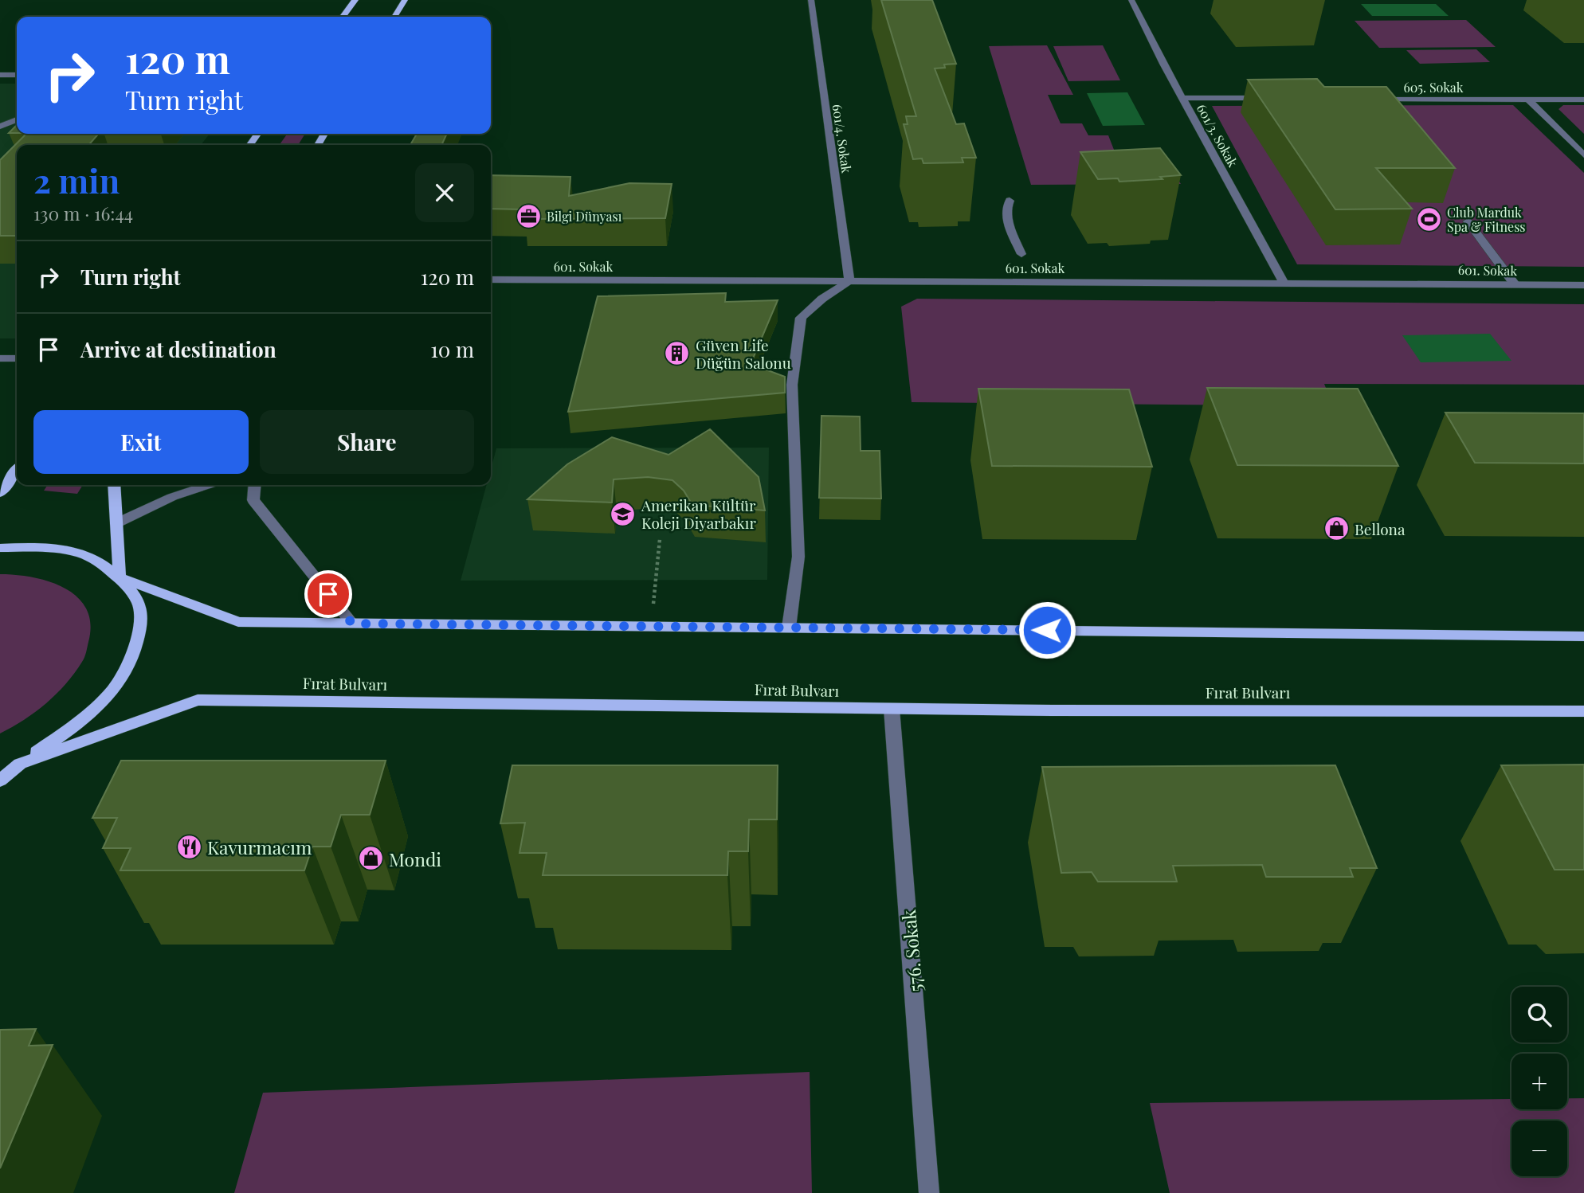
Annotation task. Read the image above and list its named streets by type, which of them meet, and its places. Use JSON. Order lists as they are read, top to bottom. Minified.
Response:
{"streets":{"main road":["Fırat Bulvarı"],"street":["605. Sokak","601/3. Sokak","601/4. Sokak","601. Sokak","576. Sokak"]},"crossings":[["601/3. Sokak","601. Sokak"],["601/4. Sokak","601. Sokak"],["Fırat Bulvarı","576. Sokak"]],"places":{"office":["Bilgi Dünyası"],"sports":["Club Marduk Spa & Fitness"],"building":["Güven Life Düğün Salonu"],"school or university":["Amerikan Kültür Koleji Diyarbakır"],"shop":["Bellona","Mondi"],"restaurant":["Kavurmacım"]},"page":{"turn":["120 m","Turn right"],"heading":["2 min","130 m · 16:44"],"list":[{"name":"Turn right","value":"120 m"},{"name":"Arrive at destination","value":"10 m"}],"buttons":["Exit","Share"],"map_buttons":["+","−"]}}
